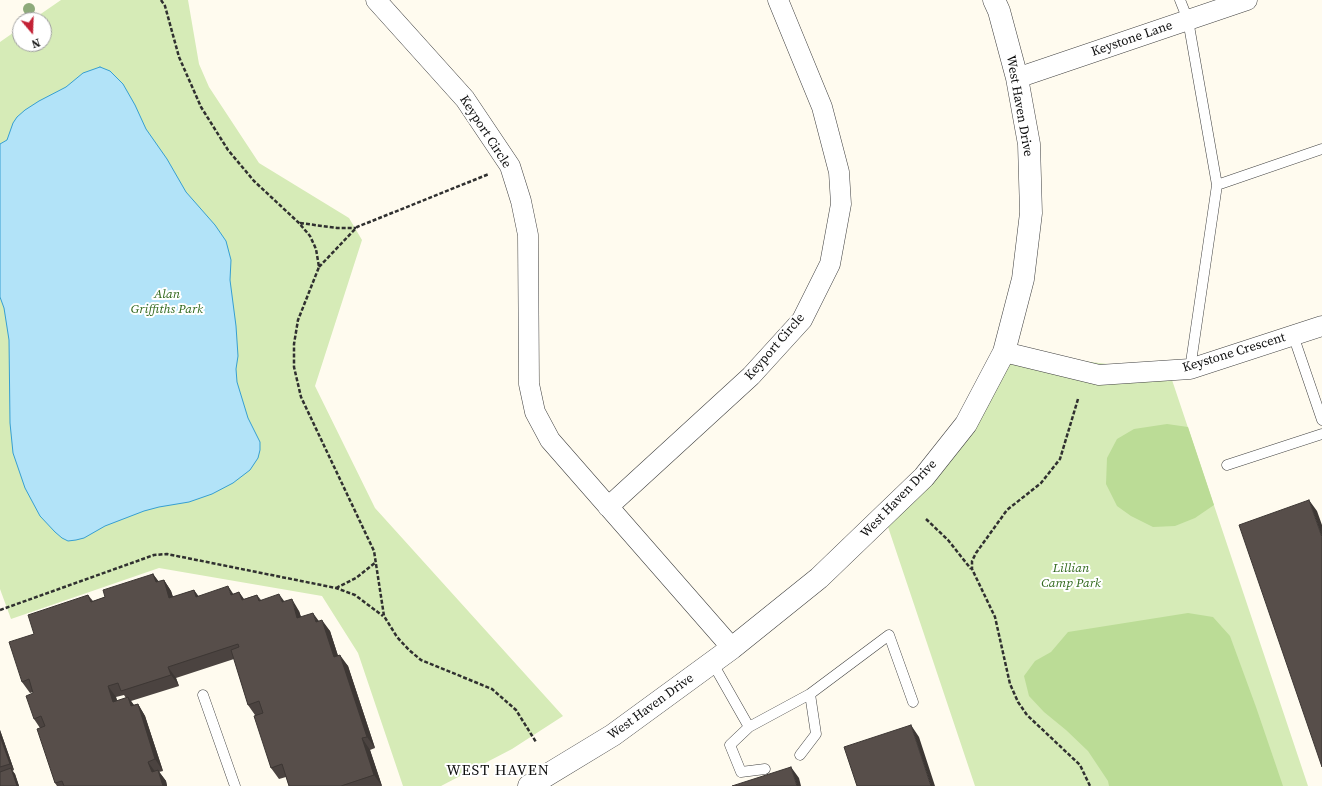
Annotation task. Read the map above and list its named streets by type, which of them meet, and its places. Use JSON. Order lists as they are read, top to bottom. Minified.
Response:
{"streets":{"street":["Keystone Lane","West Haven Drive","Keyport Circle","Keystone Crescent"]},"crossings":[["Keystone Lane","West Haven Drive"],["West Haven Drive","Keyport Circle"],["West Haven Drive","Keystone Crescent"]],"districts":["WEST HAVEN"],"parks":["Alan Griffiths Park","Lillian Camp Park"],"north":"bottom"}
